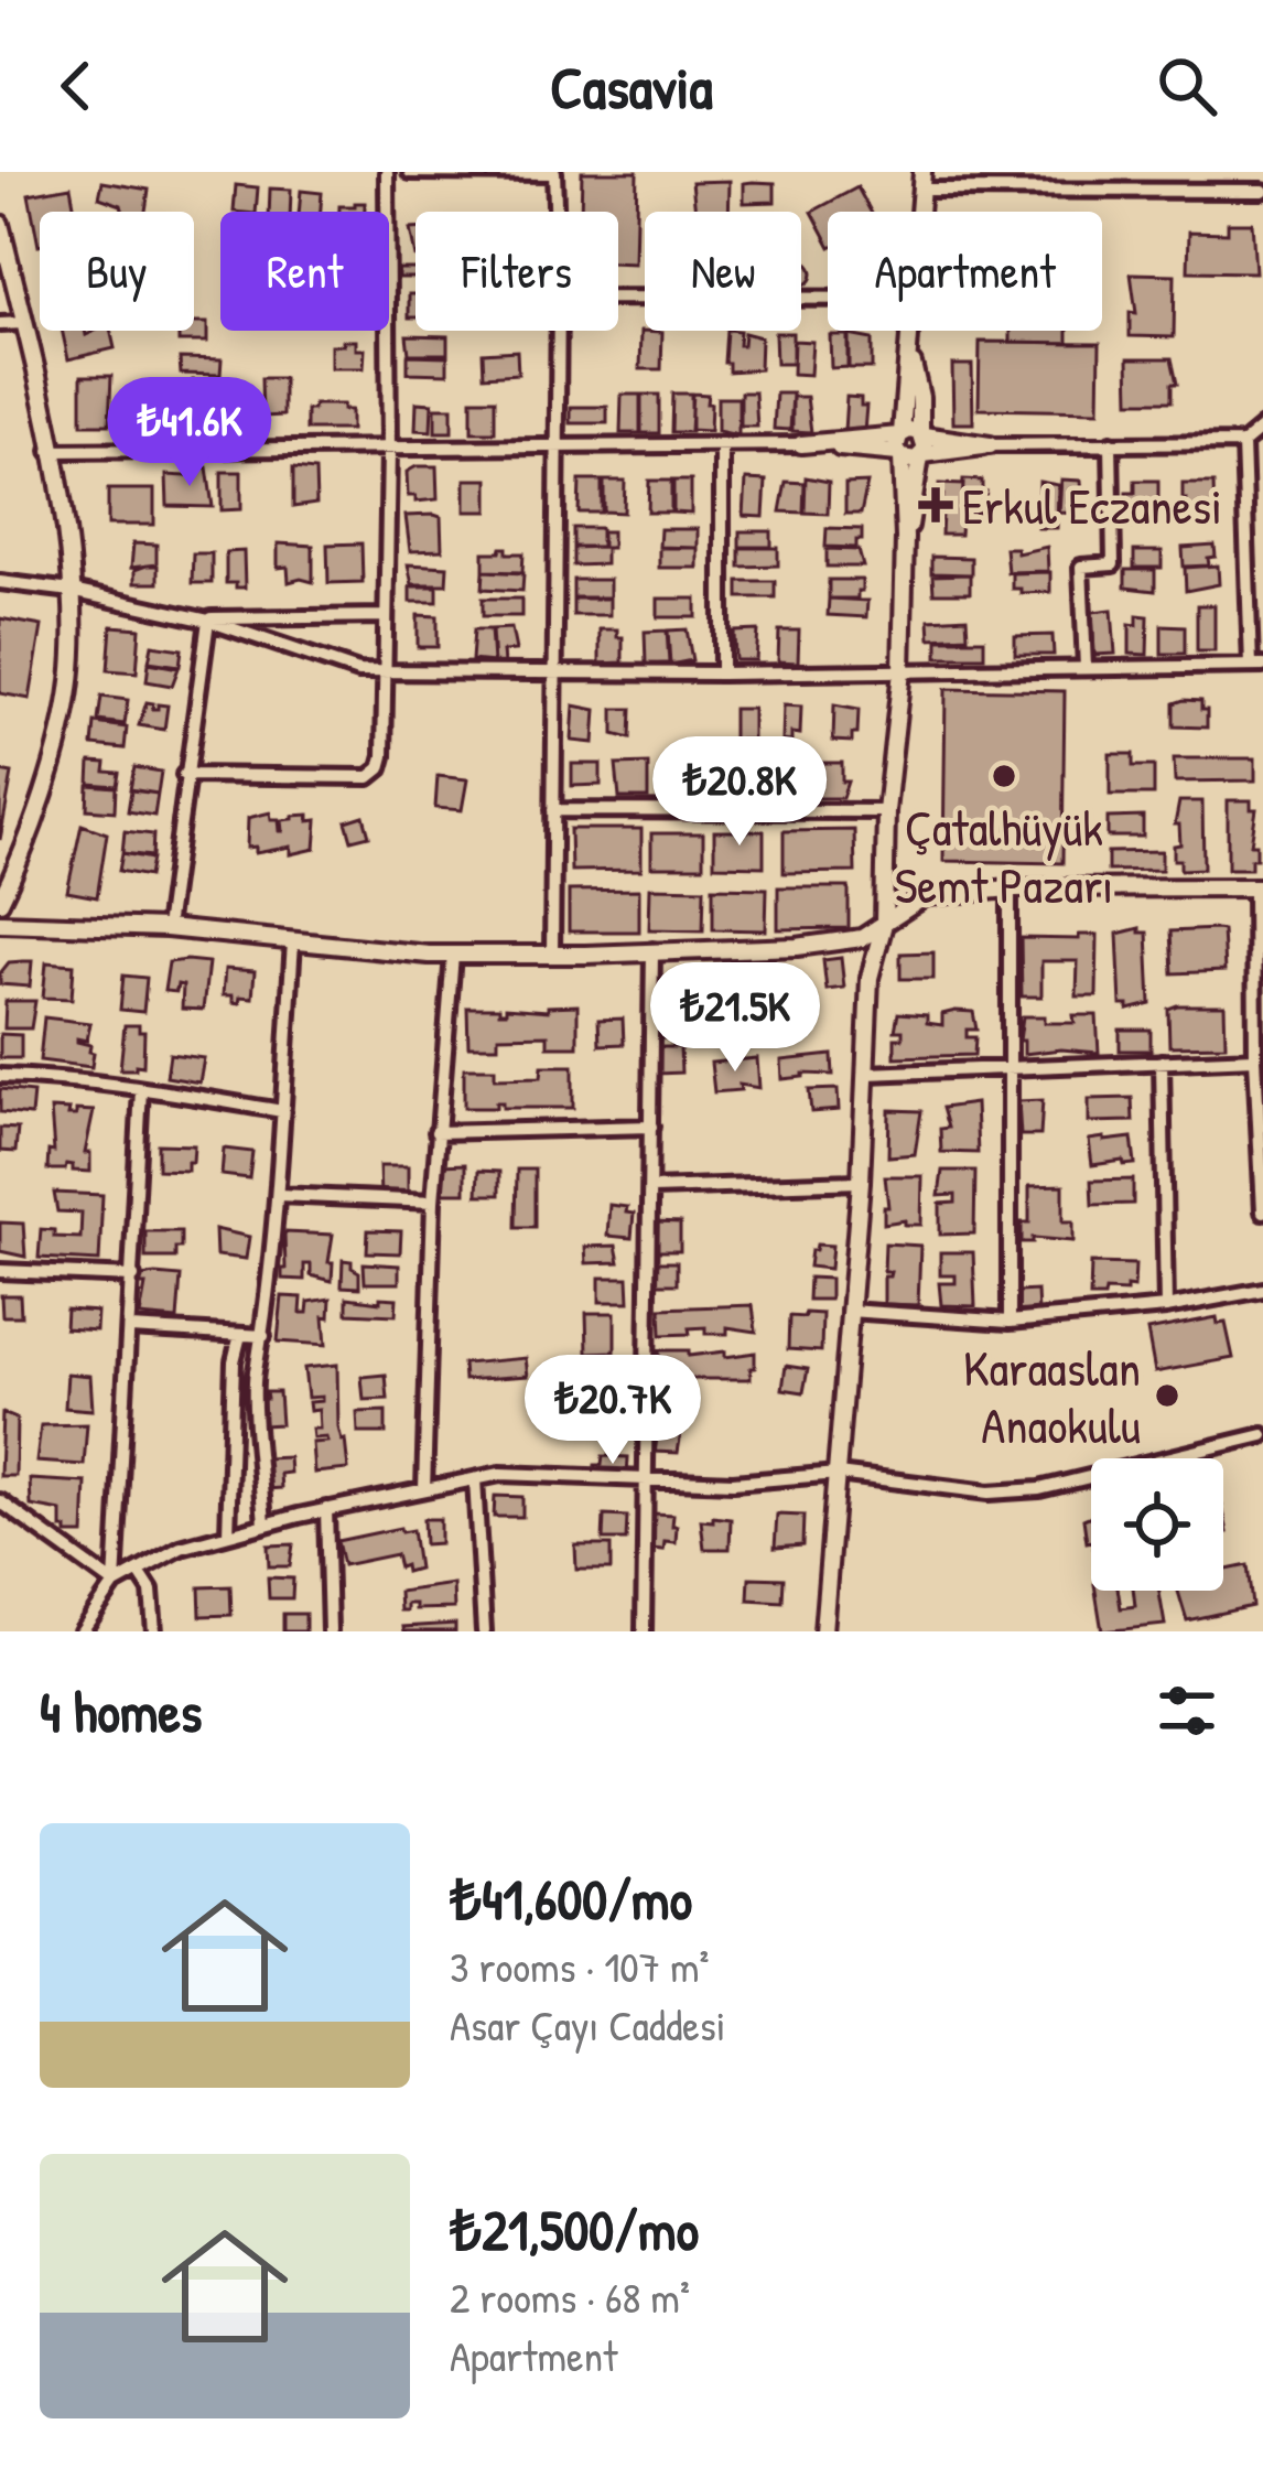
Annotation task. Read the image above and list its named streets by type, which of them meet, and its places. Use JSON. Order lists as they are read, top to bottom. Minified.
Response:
{"places":{"health":["Erkul Eczanesi"],"other":["Çatalhüyük Semt Pazarı","Karaaslan Anaokulu"]},"page":{"header":"Casavia","chip":["Buy","Rent","Filters","New","Apartment"],"price":["₺41.6K","₺20.8K","₺21.5K","₺20.7K"],"heading":"4 homes","list":[{"name":"₺41,600/mo","note":"3 rooms · 107 m² · Asar Çayı Caddesi"},{"name":"₺21,500/mo","note":"2 rooms · 68 m² · Apartment"}]}}
